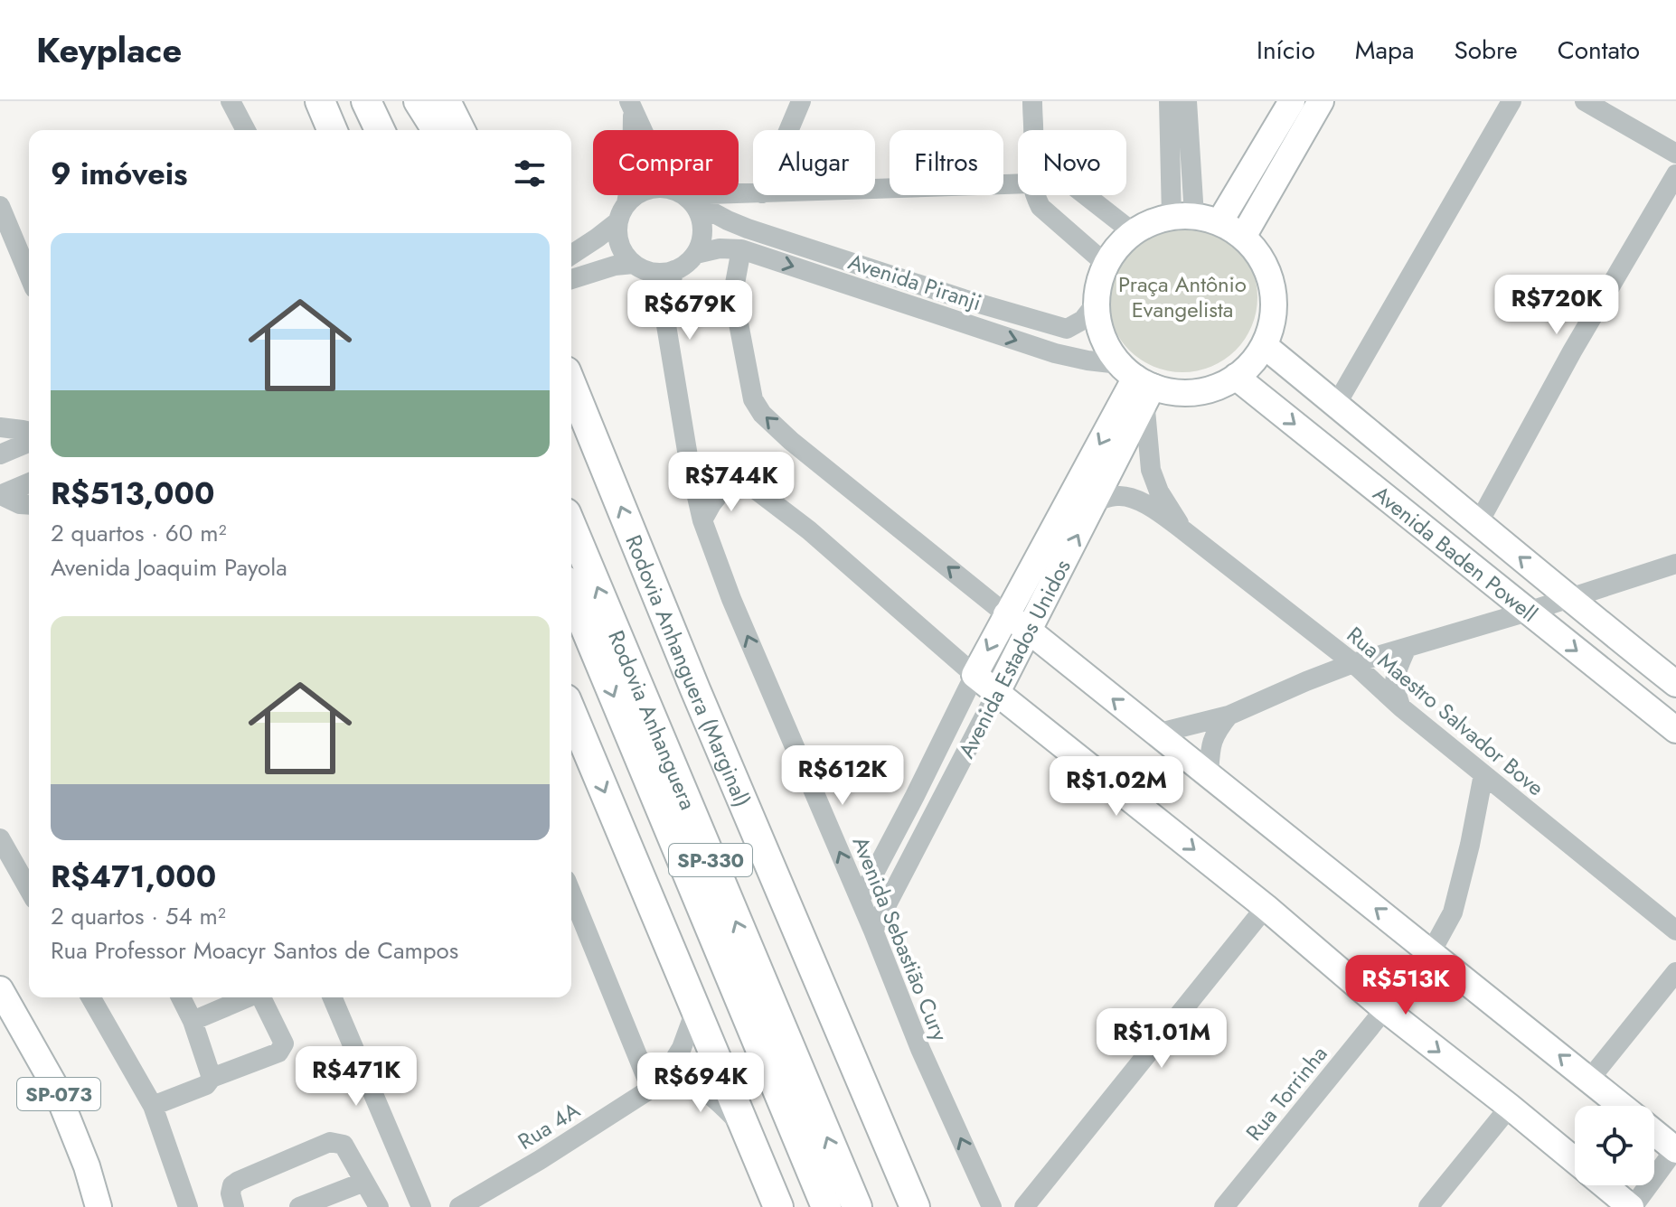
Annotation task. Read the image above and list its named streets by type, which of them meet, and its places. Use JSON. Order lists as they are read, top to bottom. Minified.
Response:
{"streets":{"highway":["Rodovia Anhanguera (Marginal)","Rodovia Anhanguera","SP-330"],"main road":["Avenida Baden Powell","Avenida Estados Unidos","SP-073"],"street":["Avenida Piranji","Rua Maestro Salvador Bove","Avenida Sebastião Cury","Rua Torrinha","Rua 4A"]},"crossings":[["Avenida Piranji","Avenida Baden Powell"],["Avenida Piranji","Avenida Estados Unidos"],["Avenida Piranji","Rua Maestro Salvador Bove"],["Avenida Baden Powell","Avenida Estados Unidos"],["Avenida Baden Powell","Rua Maestro Salvador Bove"],["Avenida Estados Unidos","Rua Maestro Salvador Bove"],["Avenida Estados Unidos","Avenida Sebastião Cury"],["Rua Maestro Salvador Bove","Rua Torrinha"]],"one_way":["Avenida Sebastião Cury"],"parks":["Praça Antônio Evangelista"],"page":{"header":"Keyplace","nav":["Início","Mapa","Sobre","Contato"],"chip":["Comprar","Alugar","Filtros","Novo"],"heading":"9 imóveis","list":[{"name":"R$513,000","note":"2 quartos · 60 m² · Avenida Joaquim Payola"},{"name":"R$471,000","note":"2 quartos · 54 m² · Rua Professor Moacyr Santos de Campos"}],"price":["R$720K","R$679K","R$744K","R$612K","R$1.02M","R$513K","R$1.01M","R$471K","R$694K"]}}
